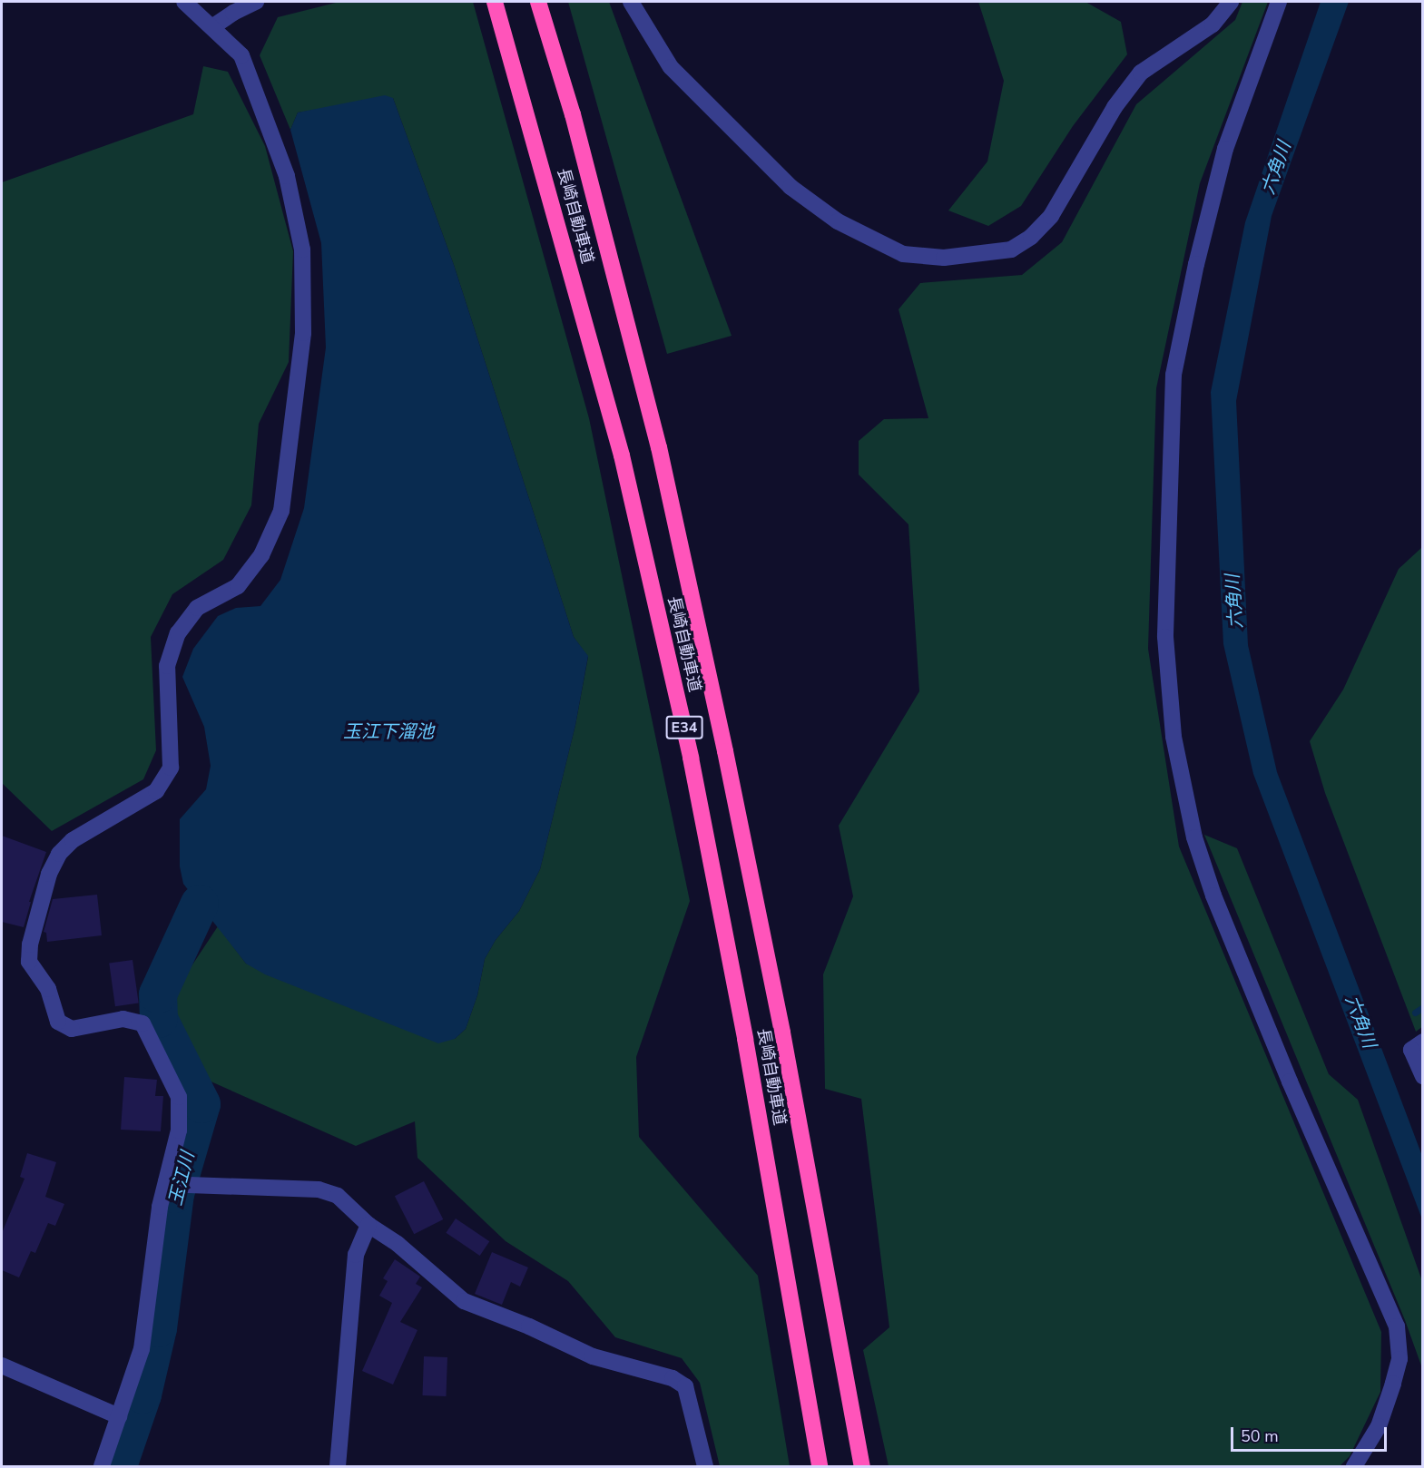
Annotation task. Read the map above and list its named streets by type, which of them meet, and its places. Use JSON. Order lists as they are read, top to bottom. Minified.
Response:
{"streets":{"highway":["長崎自動車道","E34"]},"water":["六角川","玉江下溜池","玉江川"],"scale_bar":"50 m"}
